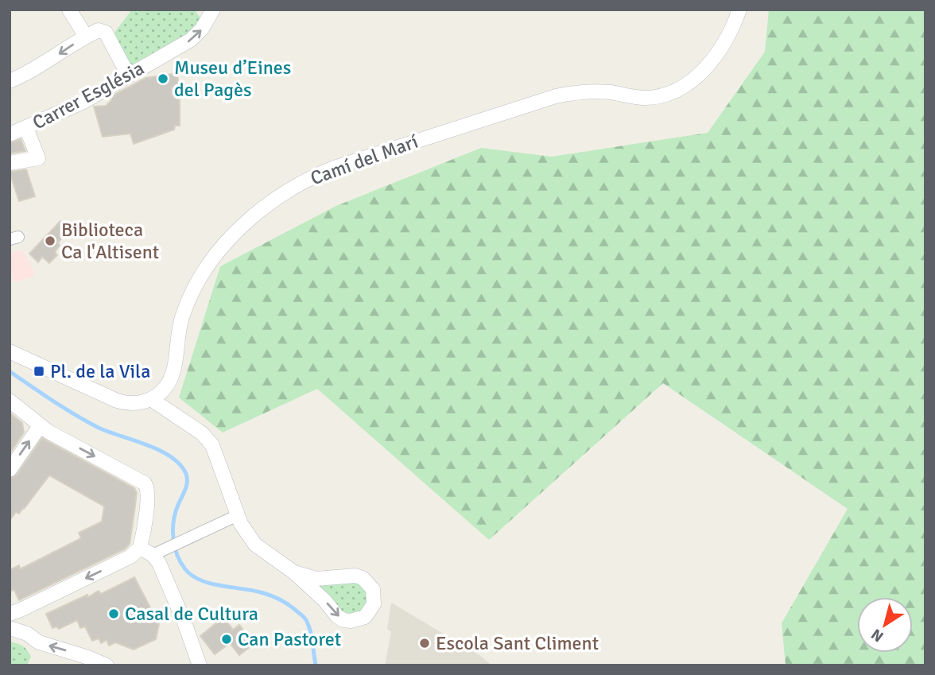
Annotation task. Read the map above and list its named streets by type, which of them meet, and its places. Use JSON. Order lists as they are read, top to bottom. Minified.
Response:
{"streets":{"street":["Carrer Església","Camí del Marí"]},"one_way":["Carrer Església"],"places":{"other":["Museu d’Eines del Pagès","Biblioteca Ca l'Altisent","Casal de Cultura","Can Pastoret","Escola Sant Climent"],"transit":["Pl. de la Vila"]},"north":"bottom left"}
